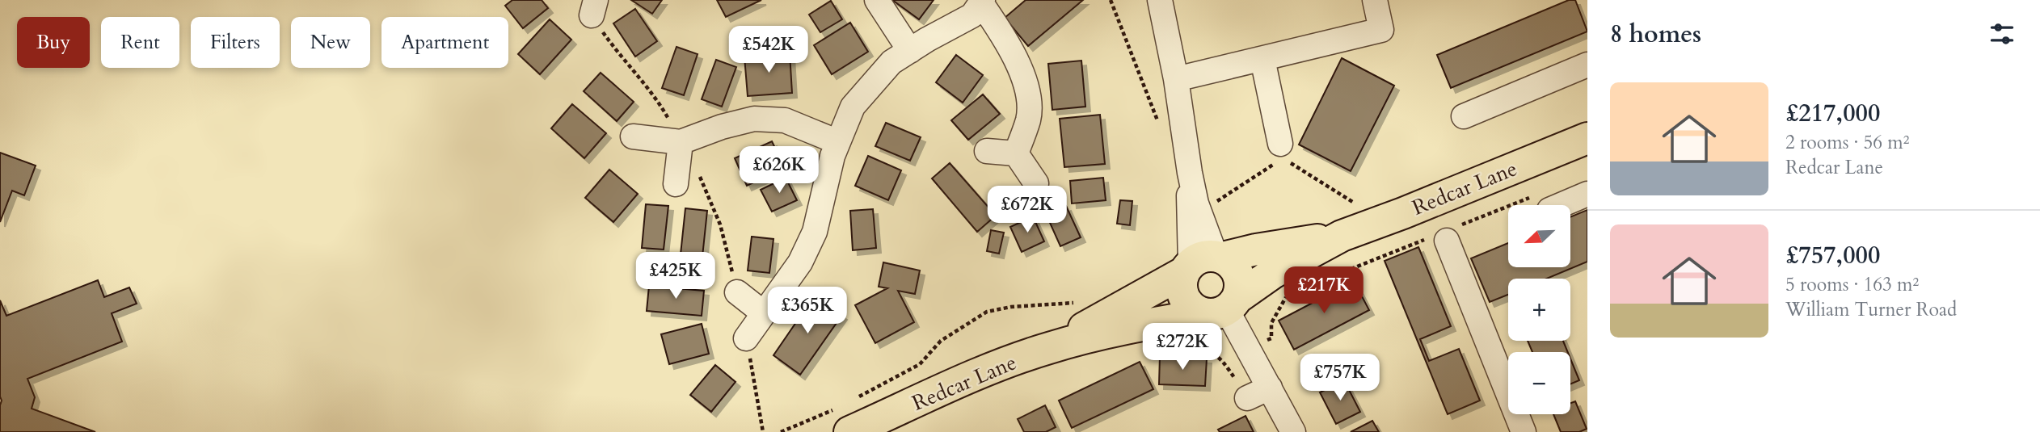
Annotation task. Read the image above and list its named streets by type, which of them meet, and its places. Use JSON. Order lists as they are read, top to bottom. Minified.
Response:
{"streets":{"main road":["Redcar Lane"]},"north":"bottom left","page":{"heading":"8 homes","chip":["Buy","Rent","Filters","New","Apartment"],"price":["£542K","£626K","£672K","£425K","£217K","£365K","£272K","£757K"],"list":[{"name":"£217,000","note":"2 rooms · 56 m² · Redcar Lane"},{"name":"£757,000","note":"5 rooms · 163 m² · William Turner Road"}],"map_buttons":["+","−"]}}
